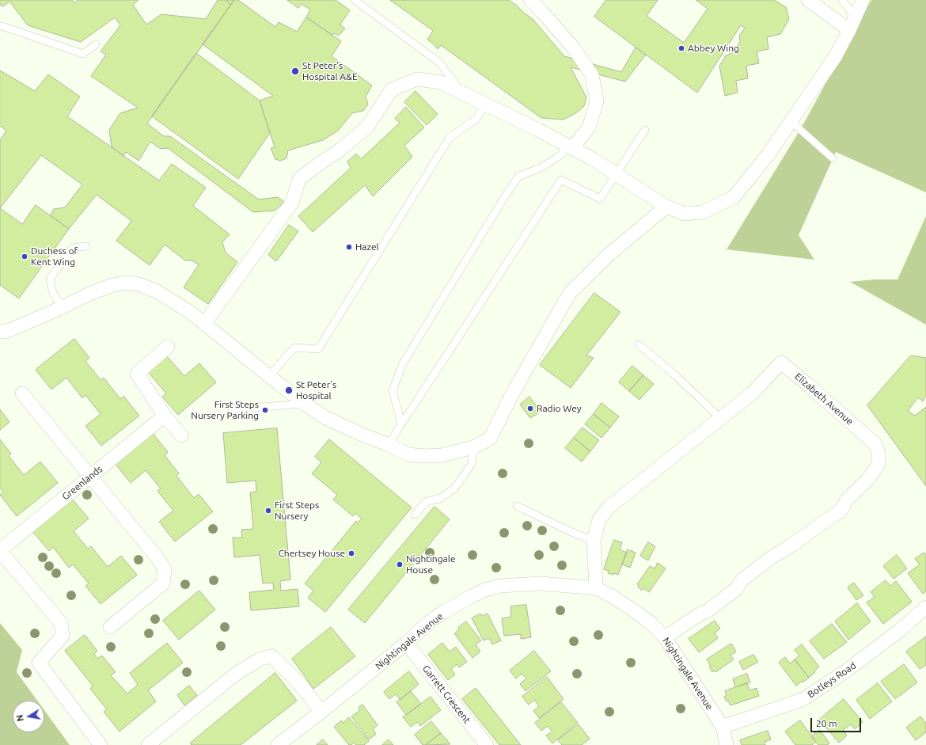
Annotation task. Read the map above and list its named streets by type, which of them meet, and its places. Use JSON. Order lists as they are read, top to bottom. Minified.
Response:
{"streets":{"street":["Elizabeth Avenue","Greenlands","Nightingale Avenue","Botleys Road","Garrett Crescent"]},"crossings":[["Elizabeth Avenue","Nightingale Avenue"],["Nightingale Avenue","Botleys Road"],["Nightingale Avenue","Garrett Crescent"]],"places":["Abbey Wing","St Peter's Hospital A&E","Hazel","Duchess of Kent Wing","St Peter's Hospital","Radio Wey","First Steps Nursery Parking","First Steps Nursery","Chertsey House","Nightingale House"],"scale_bar":"20 m","north":"left"}
